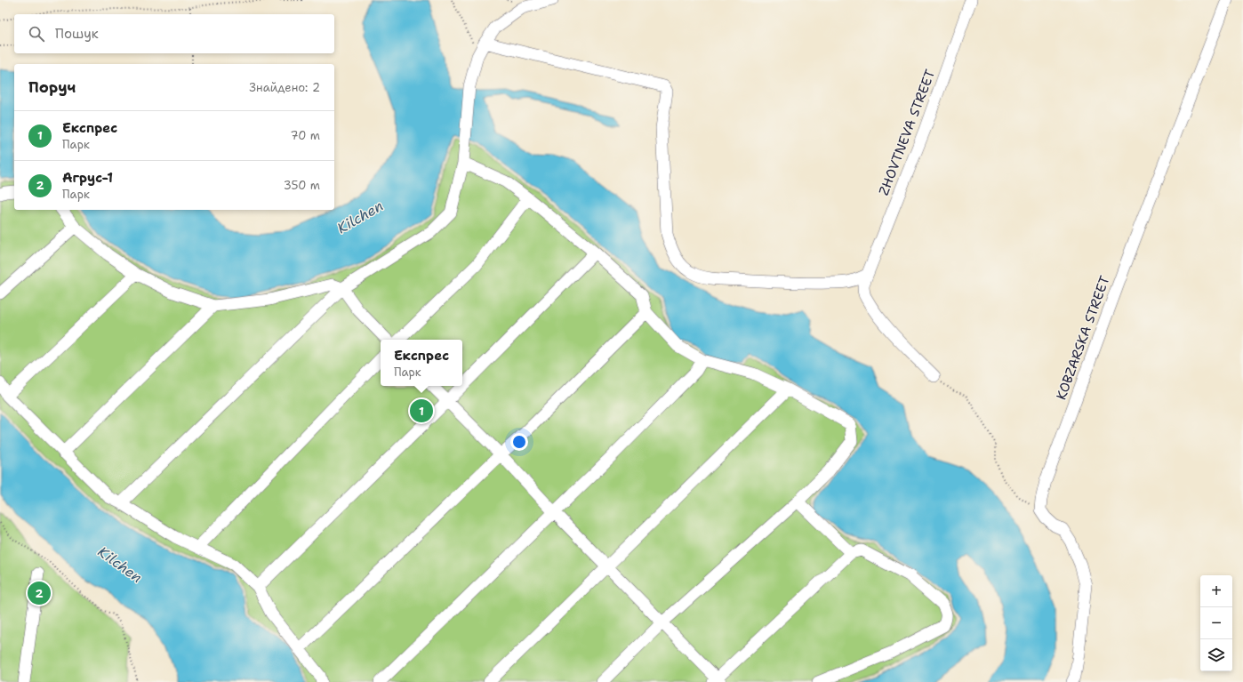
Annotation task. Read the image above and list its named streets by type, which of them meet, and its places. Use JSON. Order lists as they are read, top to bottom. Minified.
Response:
{"streets":{"street":["ZHOVTNEVA STREET","KOBZARSKA STREET"]},"water":["Kilchen"],"page":{"search":"Пошук","heading":["Поруч","Знайдено: 2"],"list":[{"mark":"1","name":"Експрес","note":"Парк","value":"70 m"},{"mark":"2","name":"Агрус-1","note":"Парк","value":"350 m"}],"popup":["Експрес","Парк"],"pins":["1","2"],"map_buttons":["+","−"]}}
